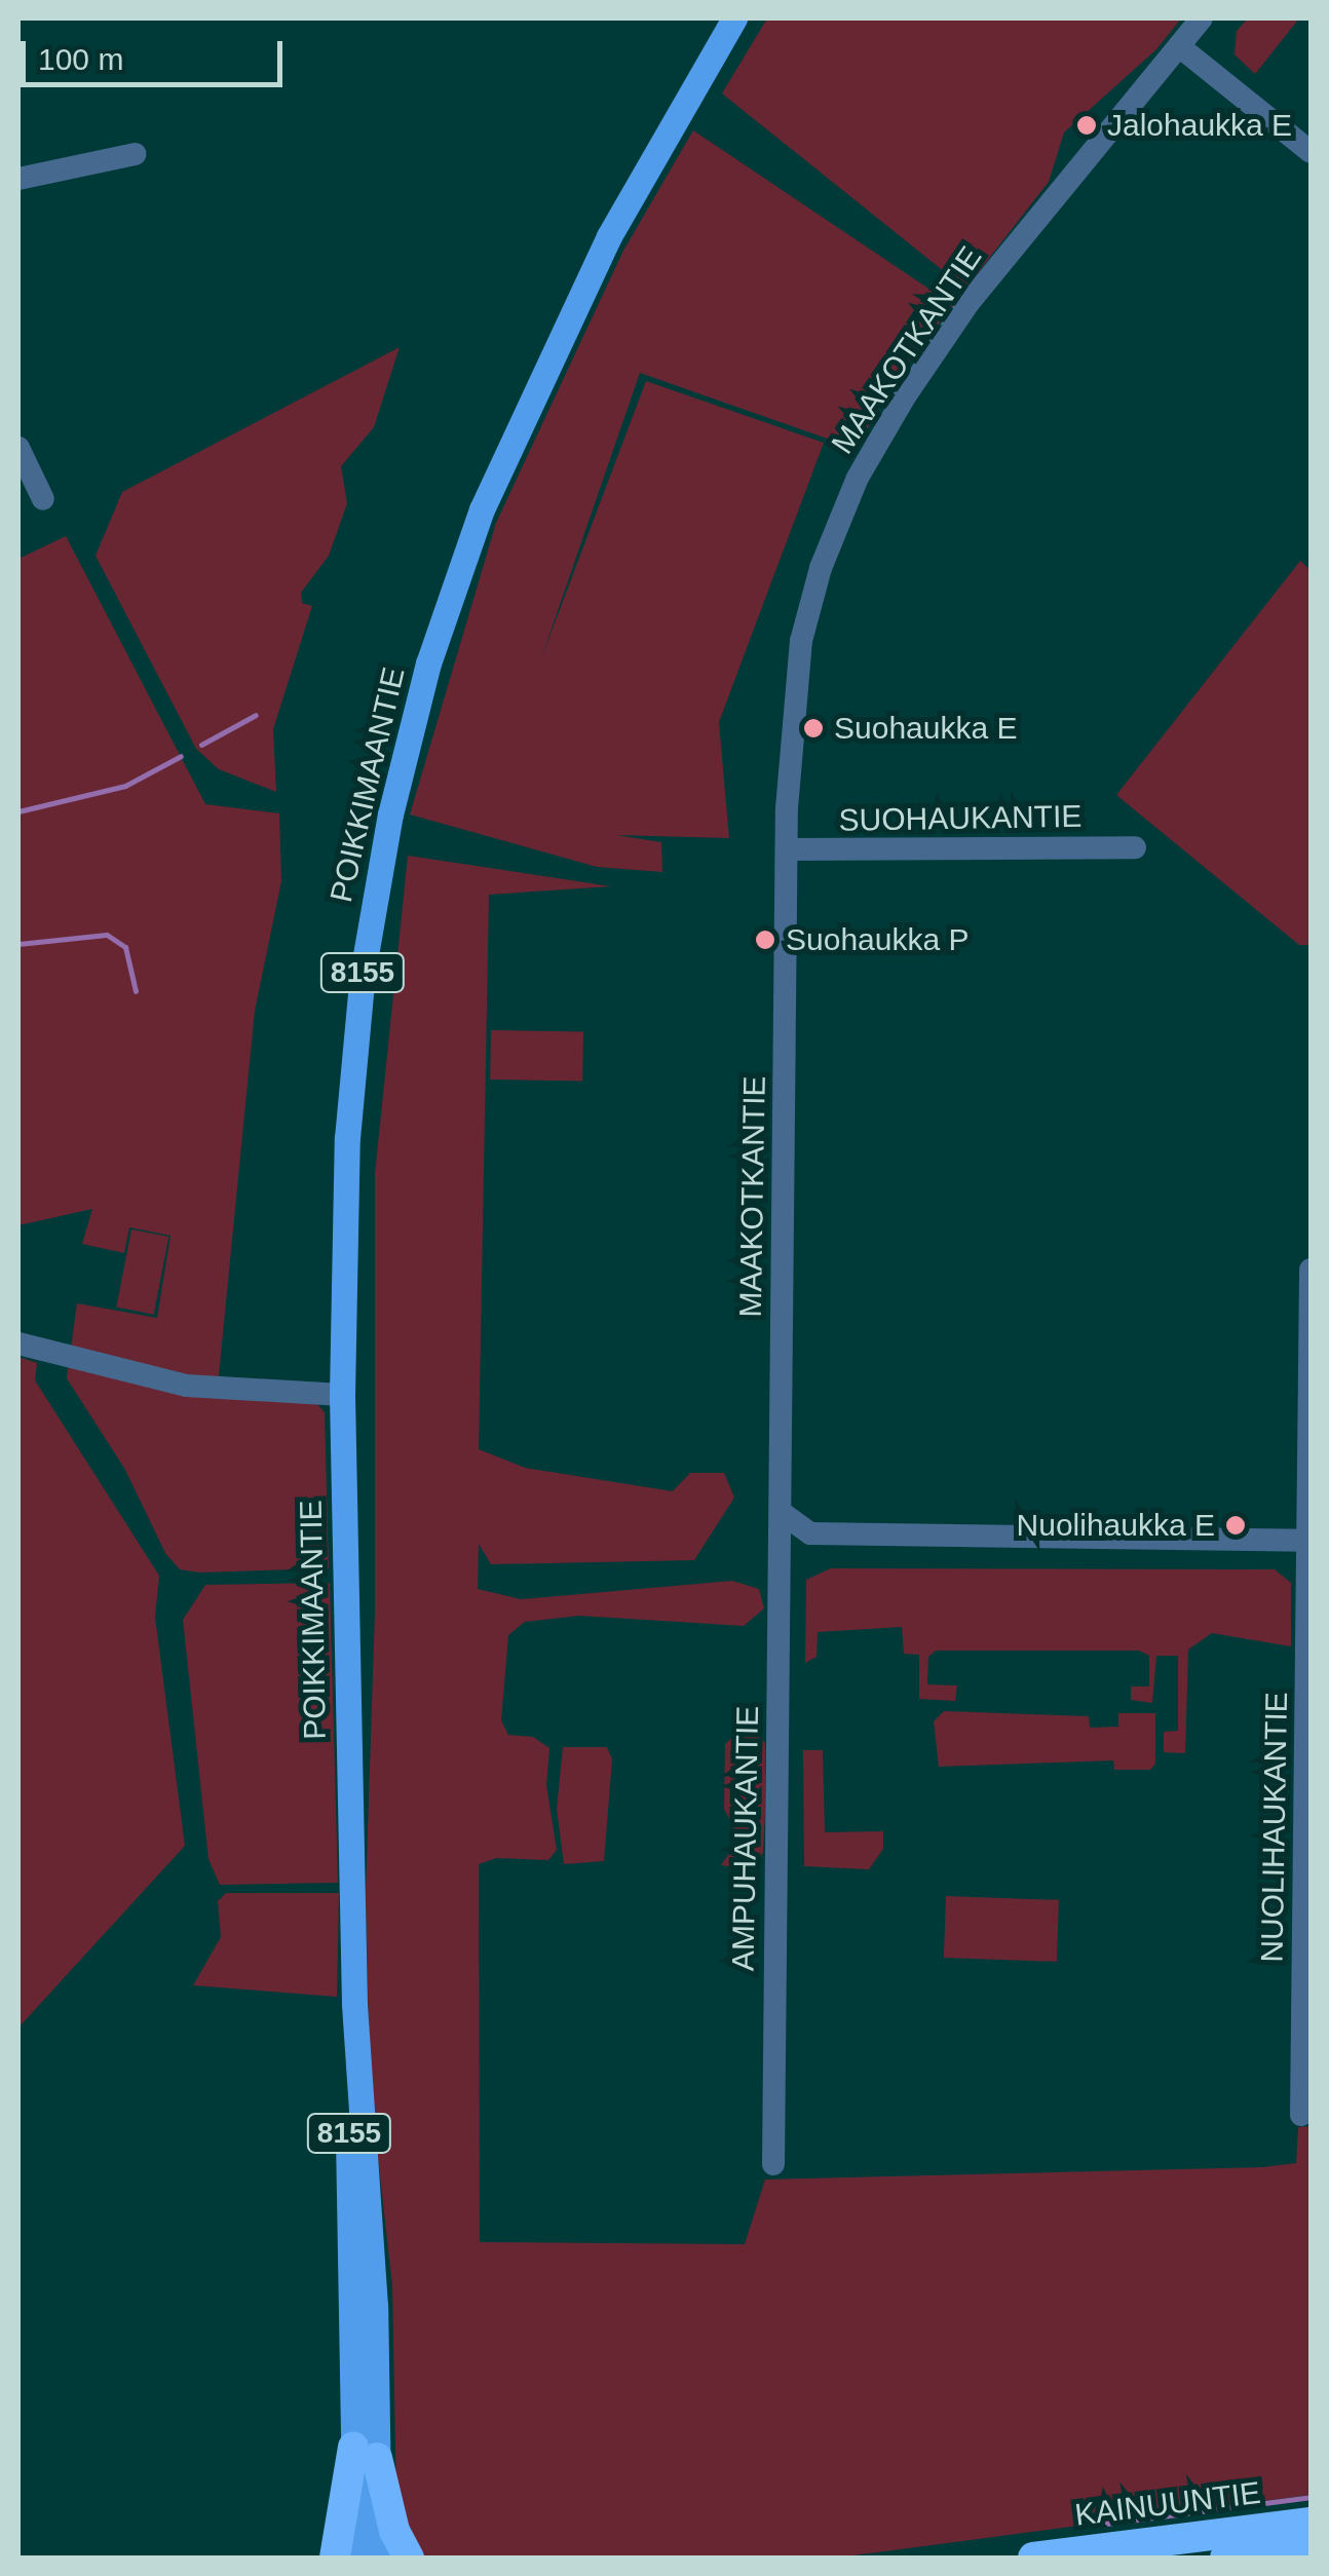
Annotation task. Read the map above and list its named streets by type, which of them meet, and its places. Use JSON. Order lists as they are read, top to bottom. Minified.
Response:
{"streets":{"highway":["KAINUUNTIE"],"main road":["POIKKIMAANTIE","8155"],"street":["MAAKOTKANTIE","SUOHAUKANTIE","NUOLIHAUKANTIE","AMPUHAUKANTIE"]},"crossings":[["MAAKOTKANTIE","SUOHAUKANTIE"],["MAAKOTKANTIE","AMPUHAUKANTIE"]],"places":["Jalohaukka E","Suohaukka E","Suohaukka P","Nuolihaukka E"],"scale_bar":"100 m"}
